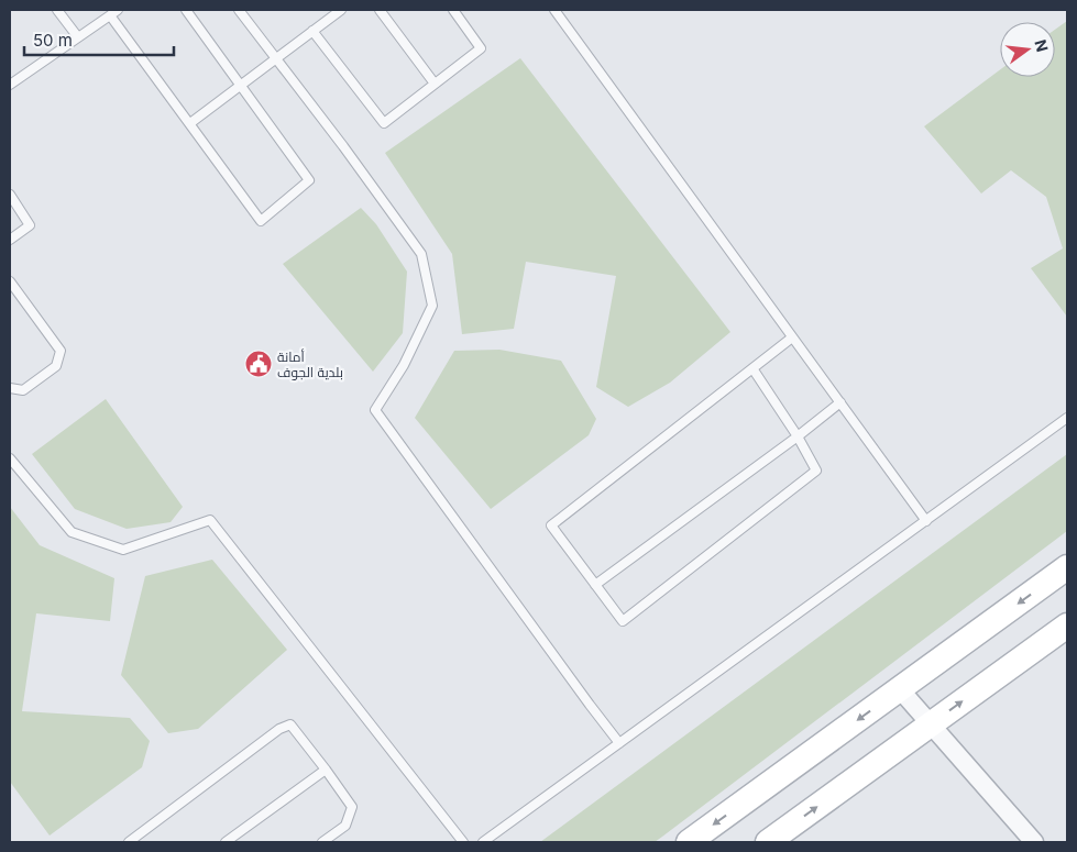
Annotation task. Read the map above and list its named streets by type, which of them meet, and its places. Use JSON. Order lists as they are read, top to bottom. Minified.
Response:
{"places":{"public building":["أمانة بلدية الجوف"]},"scale_bar":"50 m","north":"right"}
